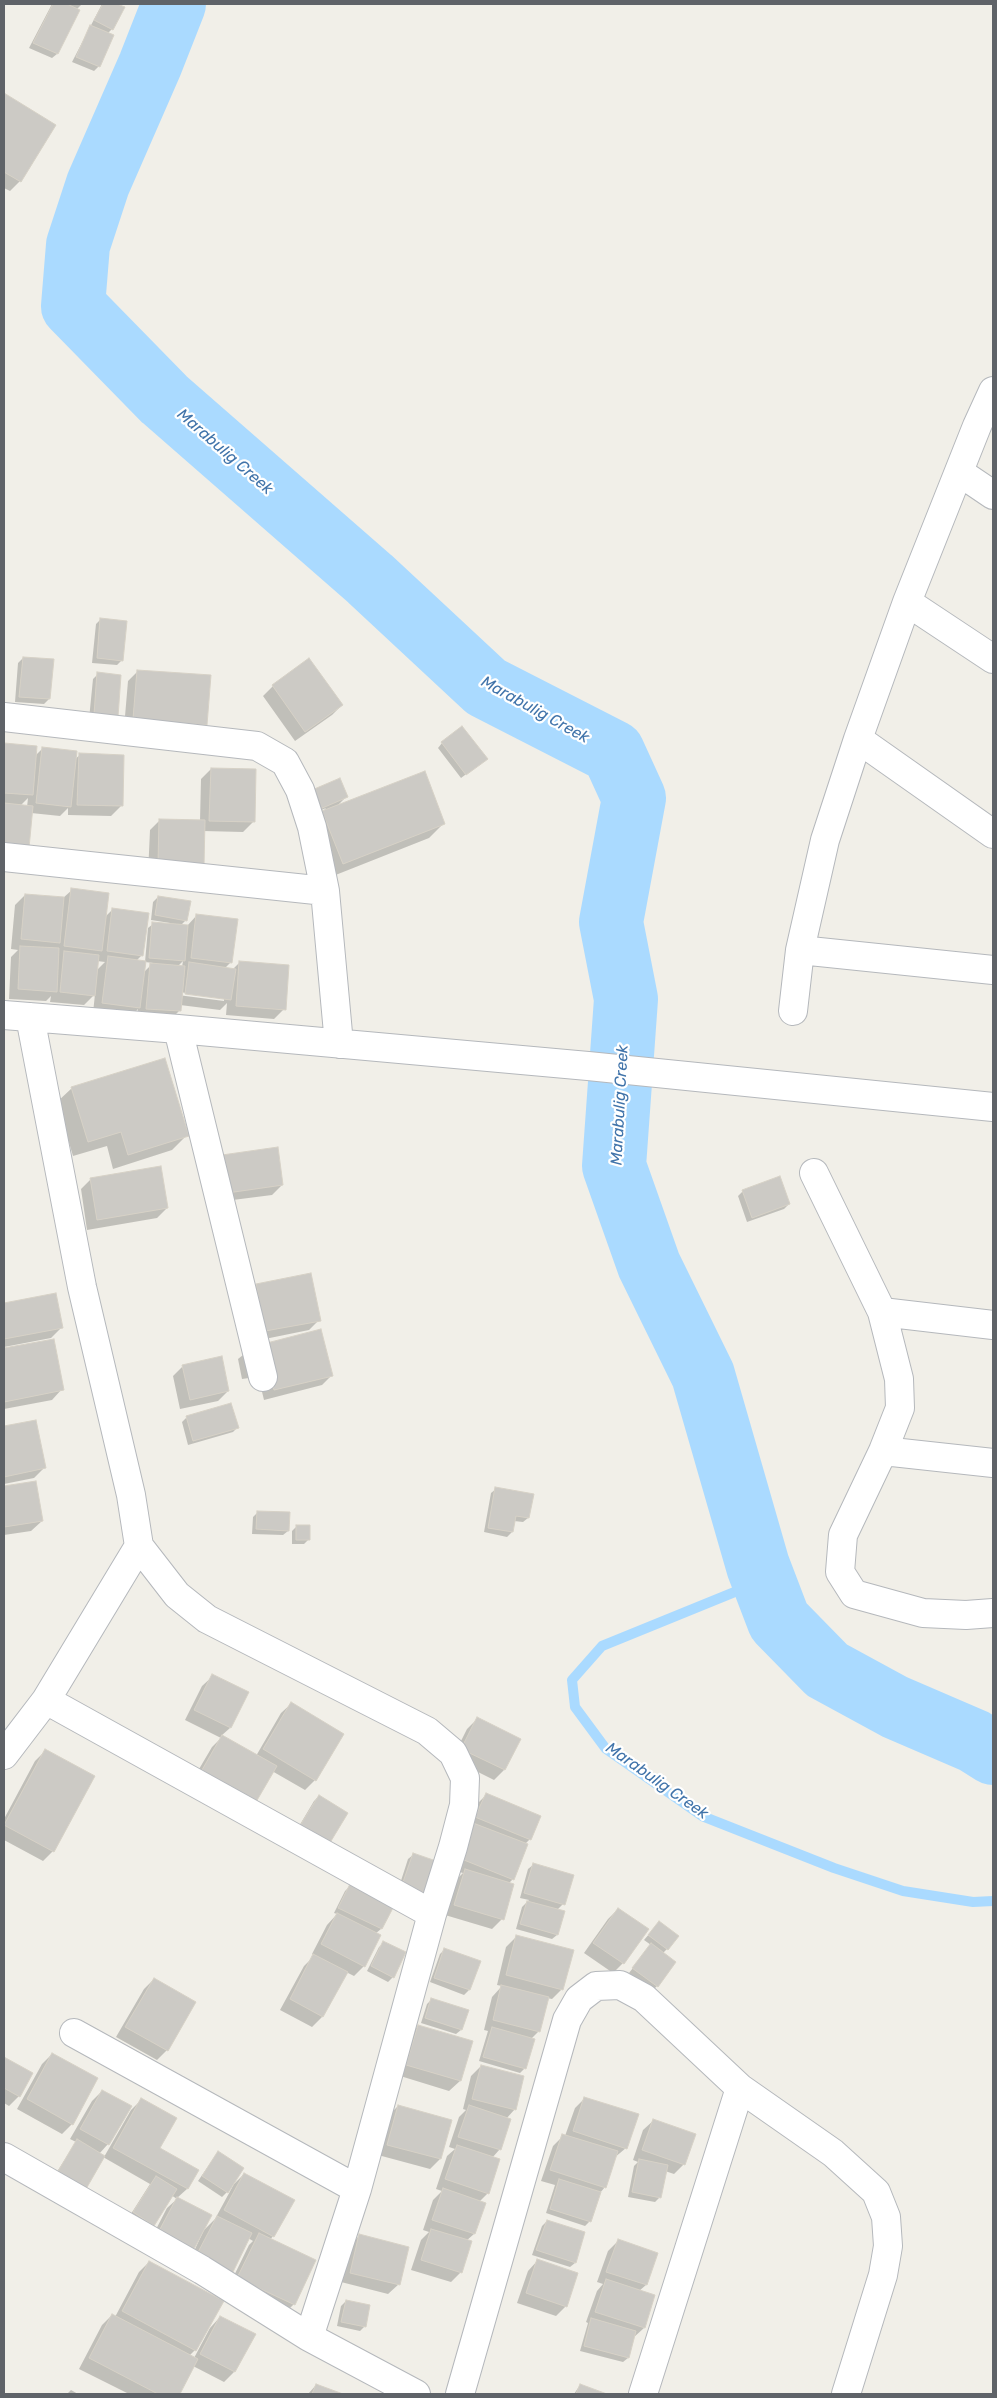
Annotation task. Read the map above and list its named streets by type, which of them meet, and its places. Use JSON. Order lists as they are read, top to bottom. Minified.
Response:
{"water":["Marabulig Creek"]}
